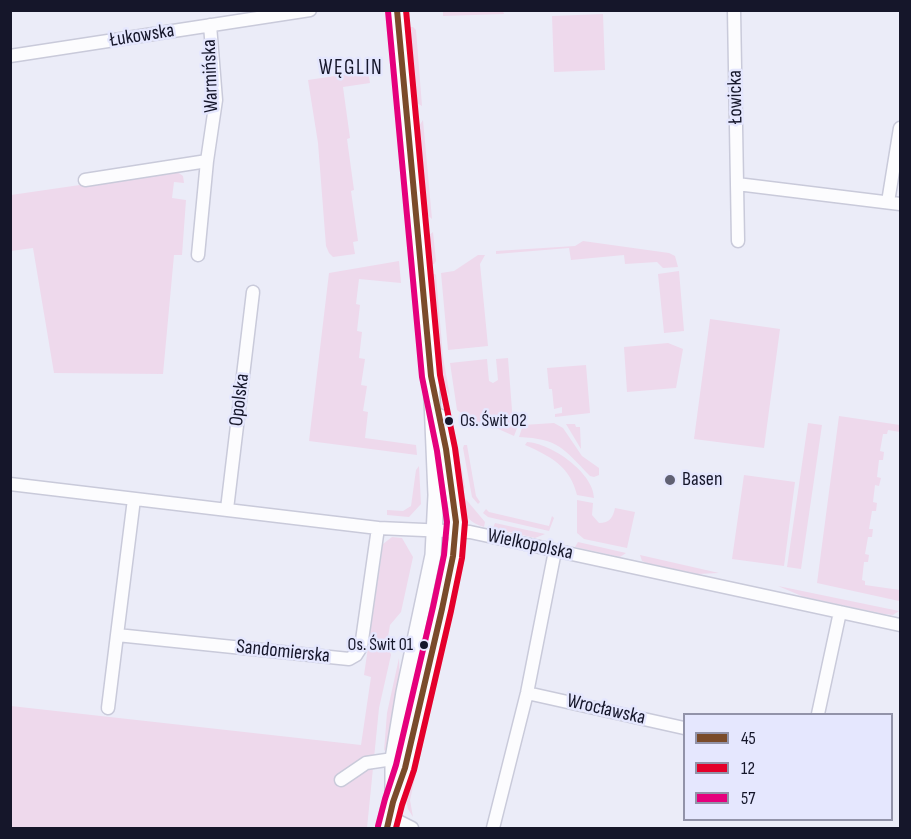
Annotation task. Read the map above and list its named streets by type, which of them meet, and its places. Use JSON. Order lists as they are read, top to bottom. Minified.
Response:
{"streets":{"street":["Łukowska","Warmińska","Łowicka","Opolska","Wielkopolska","Sandomierska","Wrocławska"]},"crossings":[["Łukowska","Warmińska"],["Opolska","Wielkopolska"],["Wielkopolska","Sandomierska"]],"districts":["WĘGLIN"],"places":["Os. Świt 02","Basen","Os. Świt 01"],"lines":["transit line 45","transit line 12","transit line 57"],"legend":["45","12","57"]}
